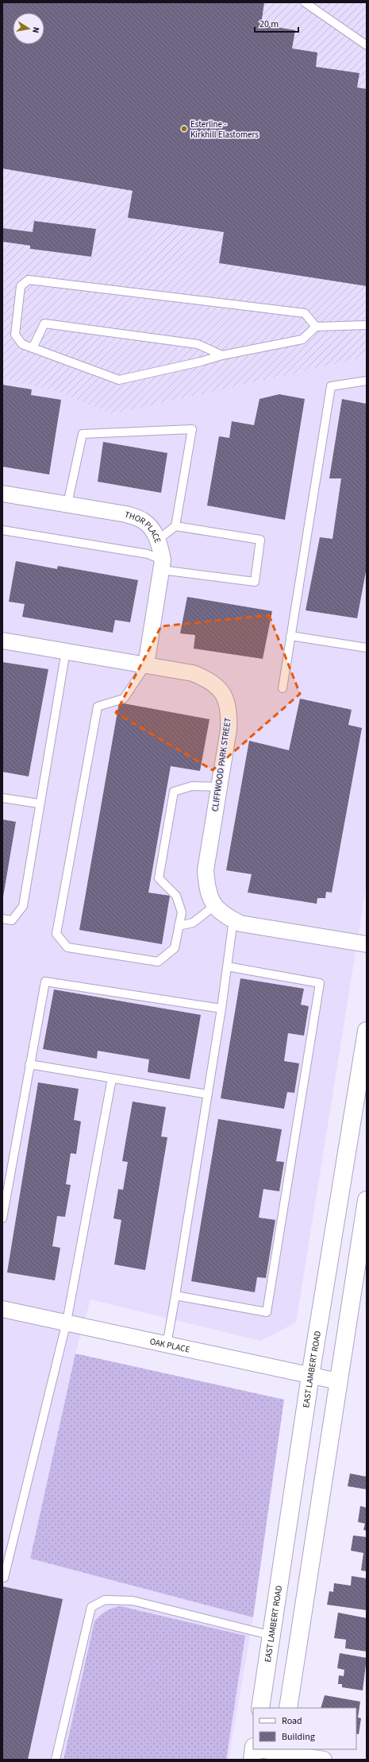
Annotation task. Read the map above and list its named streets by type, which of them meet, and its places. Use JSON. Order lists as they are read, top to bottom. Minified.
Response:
{"streets":{"main road":["EAST LAMBERT ROAD"],"street":["THOR PLACE","CLIFFWOOD PARK STREET","OAK PLACE"]},"crossings":[["THOR PLACE","CLIFFWOOD PARK STREET"],["OAK PLACE","EAST LAMBERT ROAD"]],"places":["Esterline - Kirkhill Elastomers"],"legend":["Road","Building"],"scale_bar":"20 m","north":"right"}
